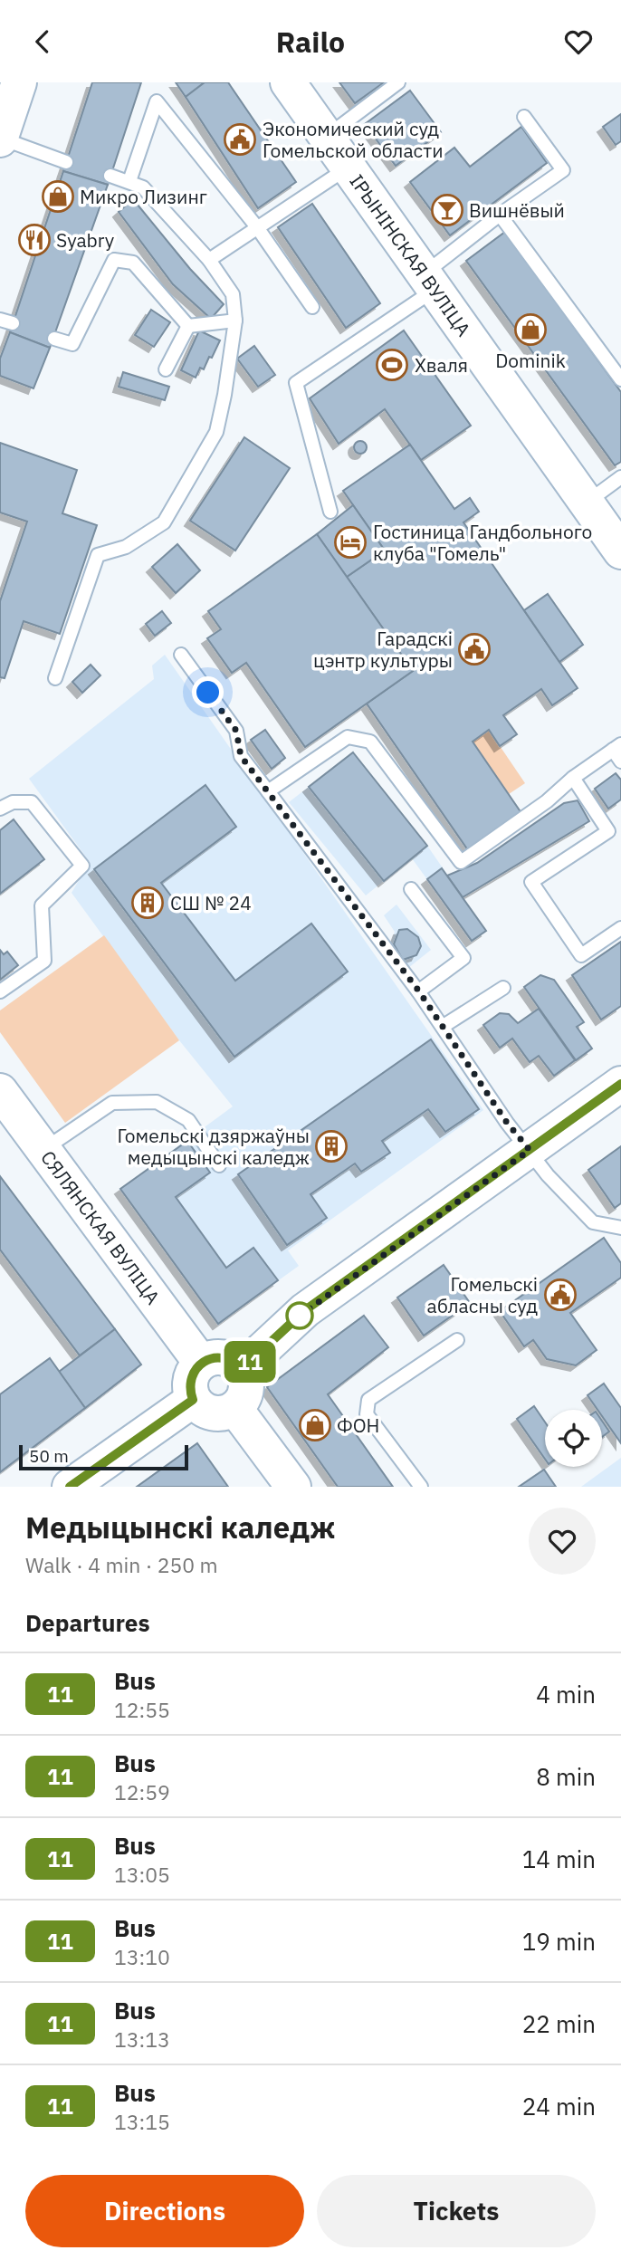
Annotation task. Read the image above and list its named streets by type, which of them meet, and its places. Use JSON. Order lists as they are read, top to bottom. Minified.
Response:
{"streets":{"street":["ІРЫНІНСКАЯ ВУЛІЦА","СЯЛЯНСКАЯ ВУЛІЦА"]},"places":{"public building":["Экономический суд Гомельской области","Гарадскі цэнтр культуры","Гомельскі абласны суд"],"shop":["Микро Лизинг","Dominik","ФОН"],"bar":["Вишнёвый"],"restaurant":["Syabry"],"sports":["Хваля"],"hotel":["Гостиница Гандбольного клуба \"Гомель\""],"building":["СШ № 24","Гомельскі дзяржаўны медыцынскі каледж"]},"lines":["bus line 11"],"scale_bar":"50 m","page":{"header":"Railo","on_map":"11","scale":"50 m","heading":[["Медыцынскі каледж","Walk · 4 min · 250 m"],"Departures"],"list":[{"mark":"11","name":"Bus","note":"12:55","value":"4 min"},{"mark":"11","name":"Bus","note":"12:59","value":"8 min"},{"mark":"11","name":"Bus","note":"13:05","value":"14 min"},{"mark":"11","name":"Bus","note":"13:10","value":"19 min"},{"mark":"11","name":"Bus","note":"13:13","value":"22 min"},{"mark":"11","name":"Bus","note":"13:15","value":"24 min"}],"buttons":["Directions","Tickets"]}}
